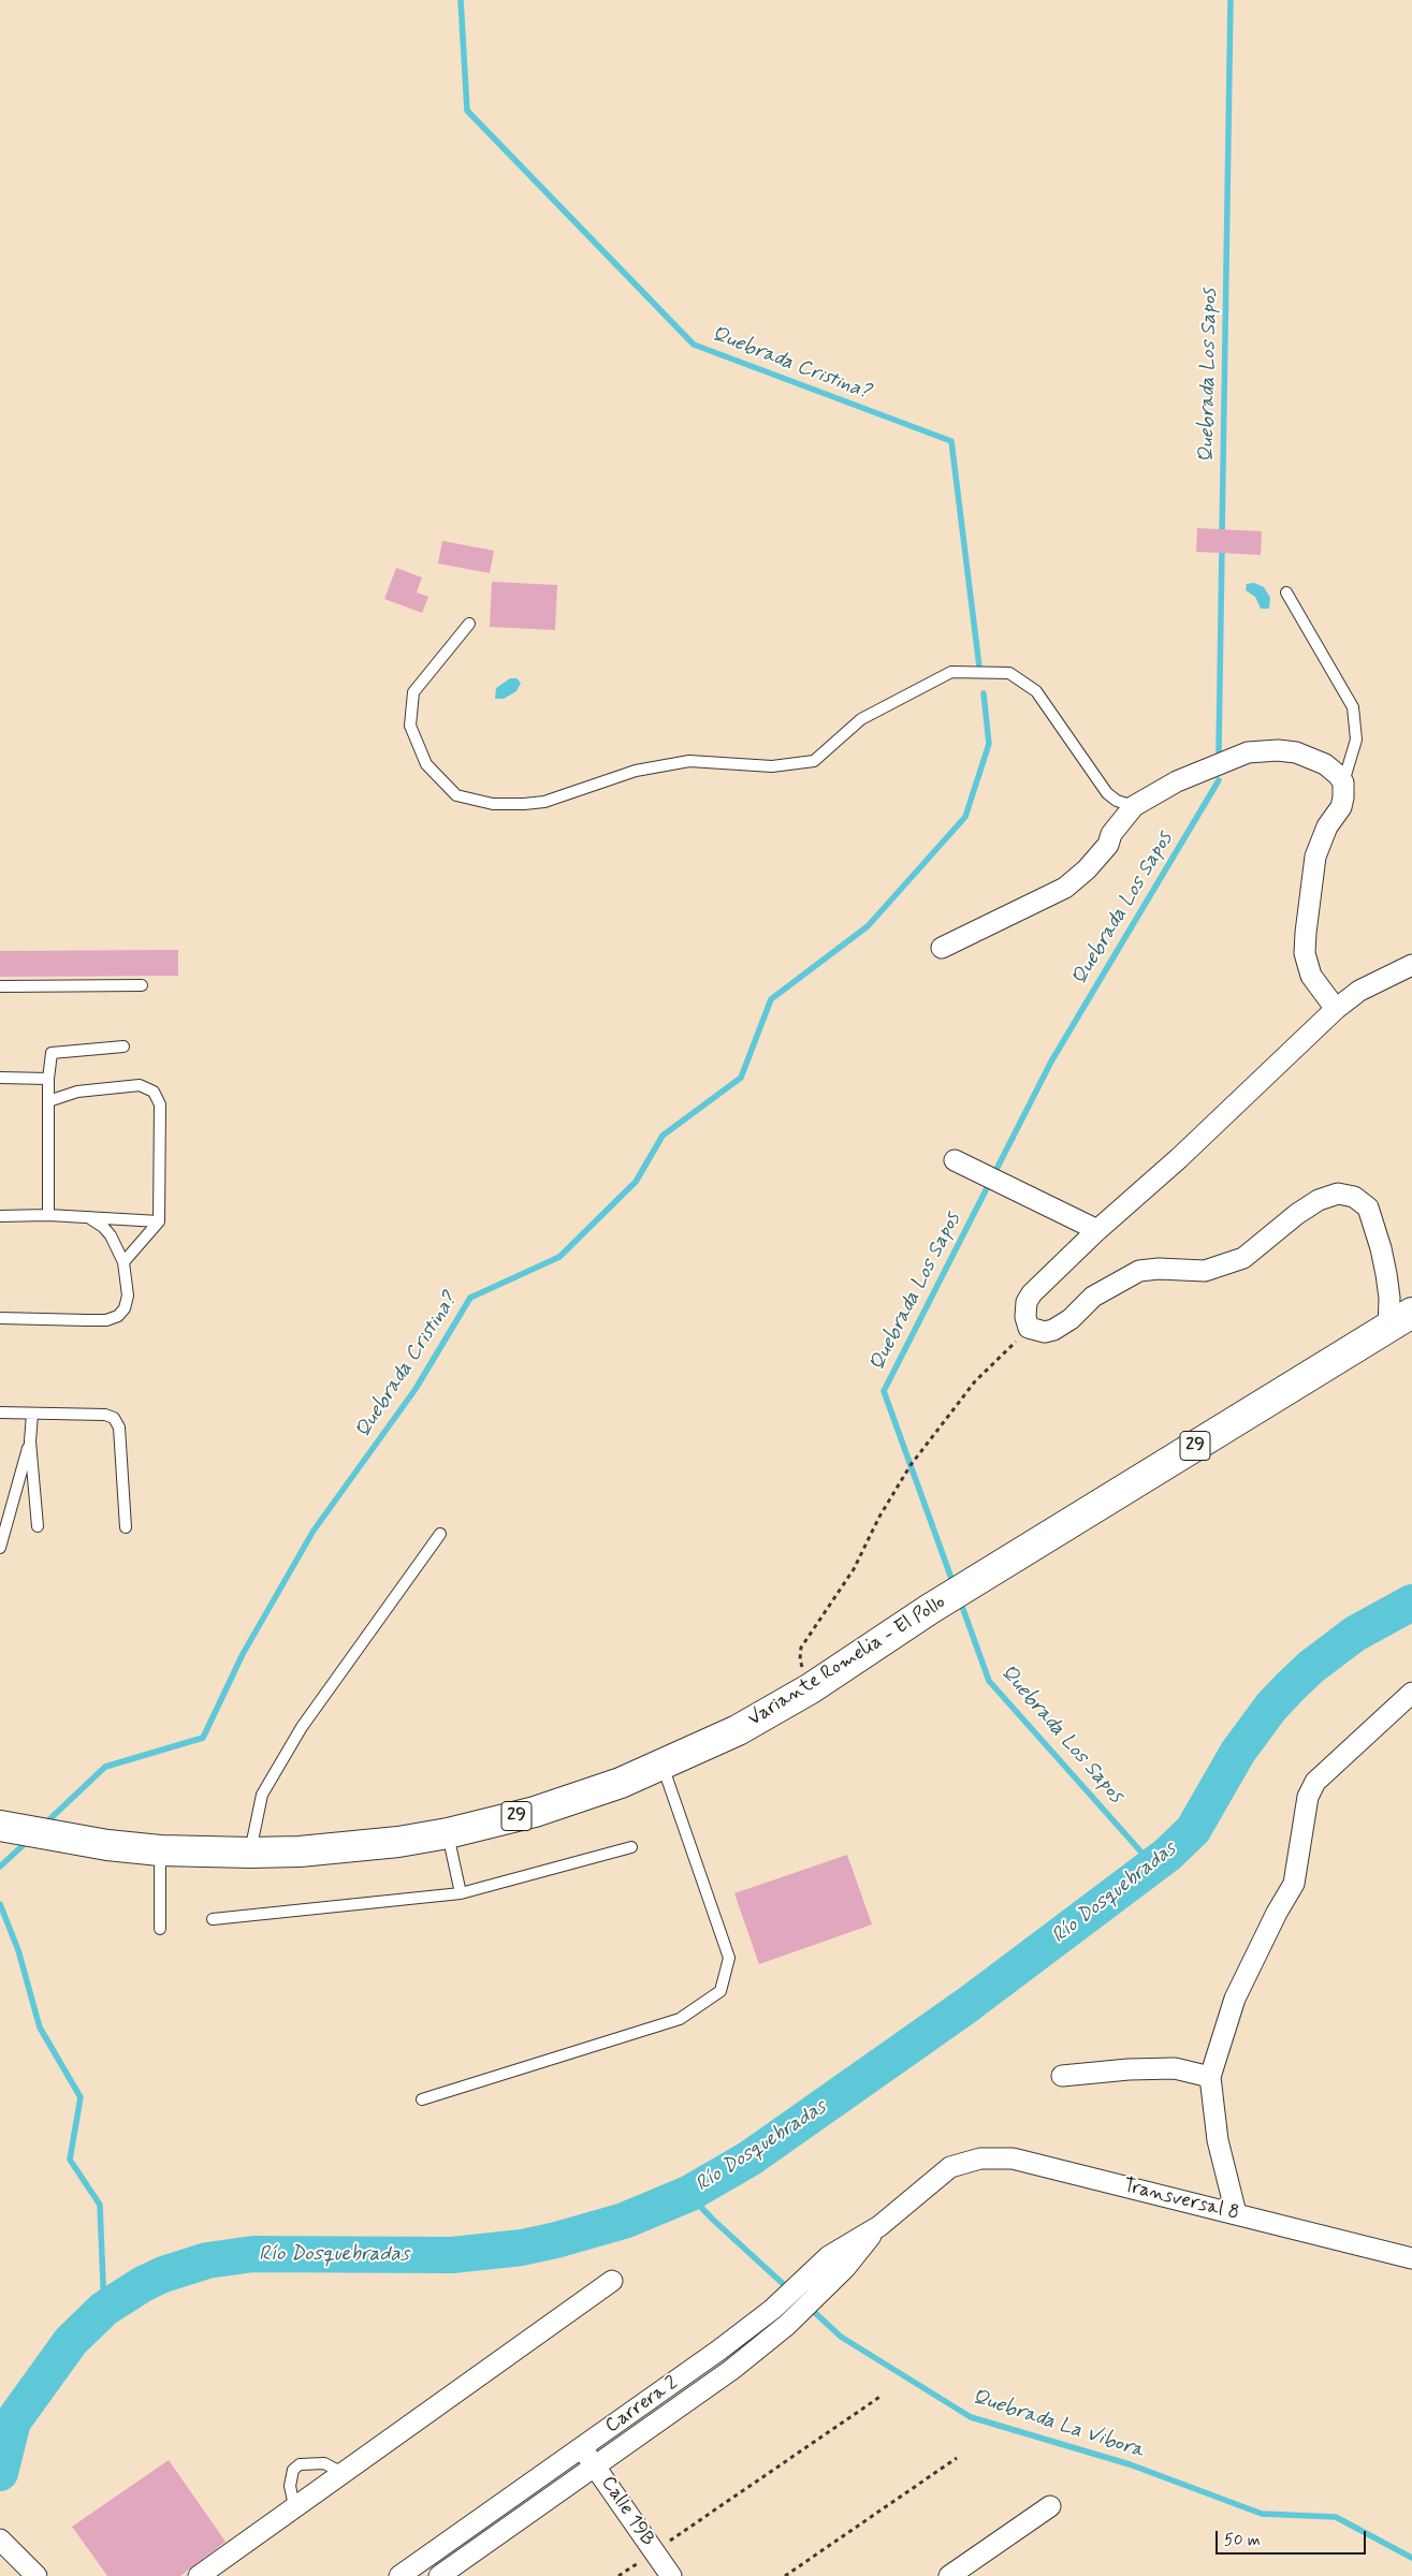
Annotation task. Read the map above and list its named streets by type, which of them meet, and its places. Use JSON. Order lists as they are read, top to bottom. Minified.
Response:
{"streets":{"highway":["29","Variante Romelia - El Pollo"],"street":["Transversal 8","Carrera 2","Calle 19B"]},"crossings":[["Transversal 8","Carrera 2"],["Carrera 2","Calle 19B"]],"water":["Quebrada Cristina?","Quebrada Los Sapos","Río Dosquebradas","Quebrada La Vibora"],"scale_bar":"50 m"}
